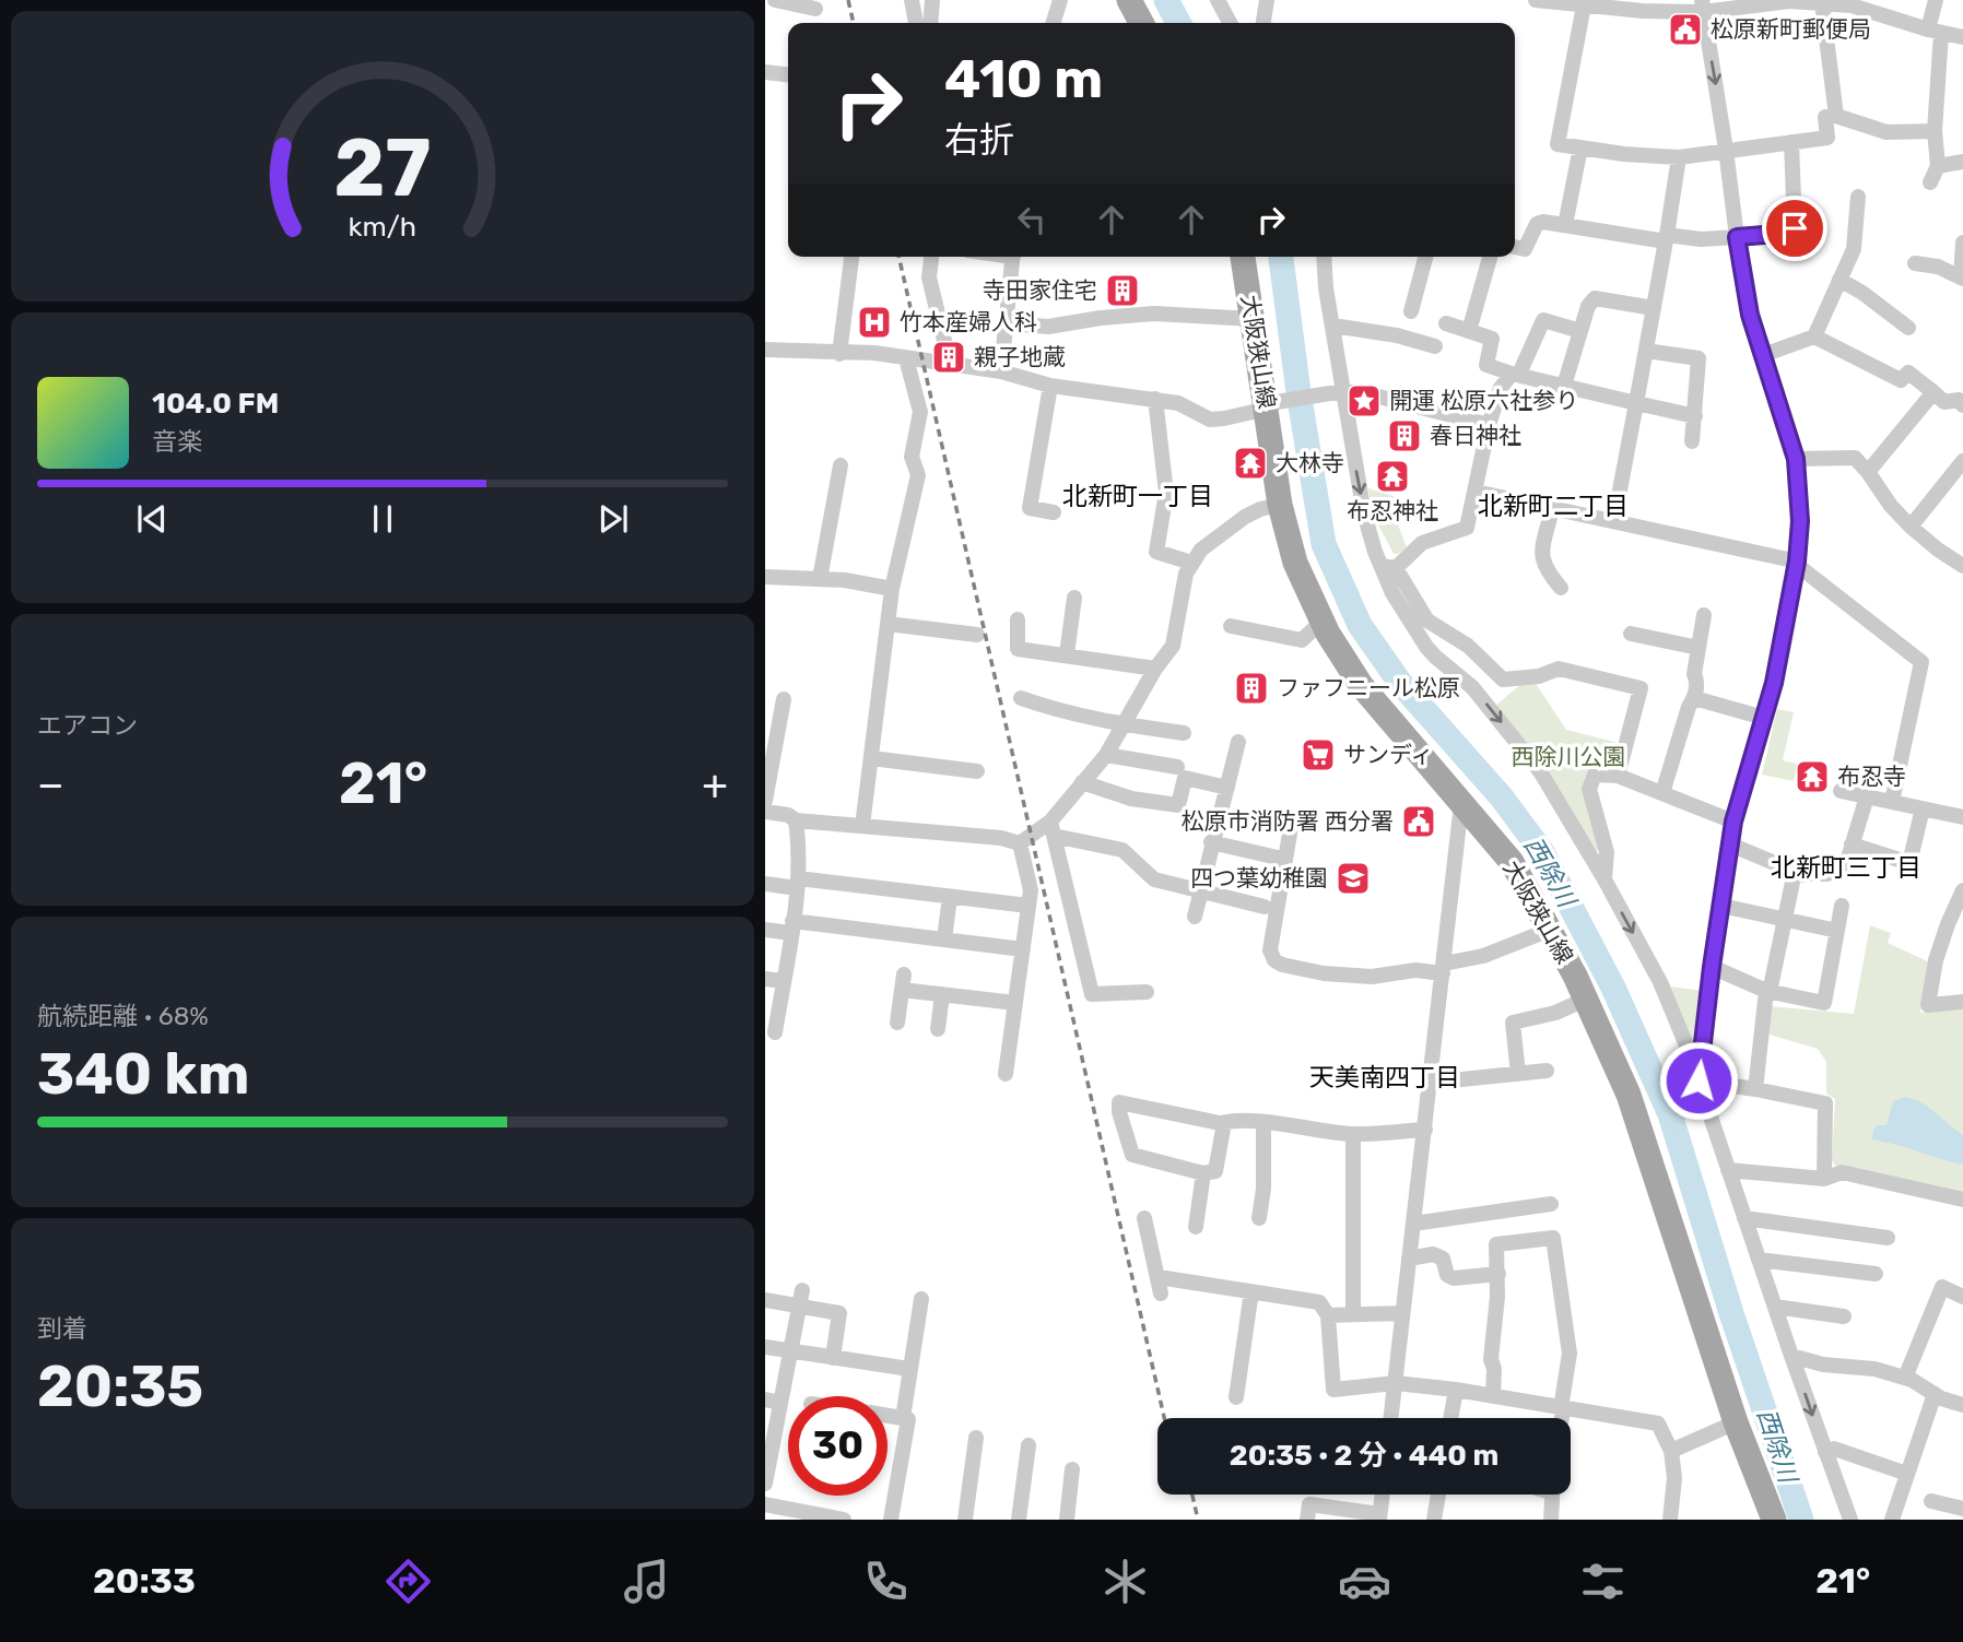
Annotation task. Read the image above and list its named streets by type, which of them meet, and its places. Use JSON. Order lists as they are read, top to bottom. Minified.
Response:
{"streets":{"main road":["大阪狭山線"]},"districts":["北新町一丁目","北新町二丁目","北新町三丁目","天美南四丁目"],"water":["西除川"],"parks":["西除川公園"],"places":{"public building":["松原新町郵便局","松原市消防署 西分署"],"building":["寺田家住宅","親子地蔵","春日神社","ファフニール松原"],"hospital":["竹本産婦人科"],"place":["開運 松原六社参り"],"temple":["大林寺","布忍神社","布忍寺"],"supermarket":["サンディ"],"school or university":["四つ葉幼稚園"]},"page":{"turn":["410 m","右折"],"song":["104.0 FM","音楽"],"tile":["エアコン",["航続距離 · 68%","340 km"],["到着","20:35"]],"heat":["−","21°","+"],"limit":"30","trip":"20:35 · 2 分 · 440 m","tabs":["20:33","21°"],"gauge":["27","km/h"]}}
